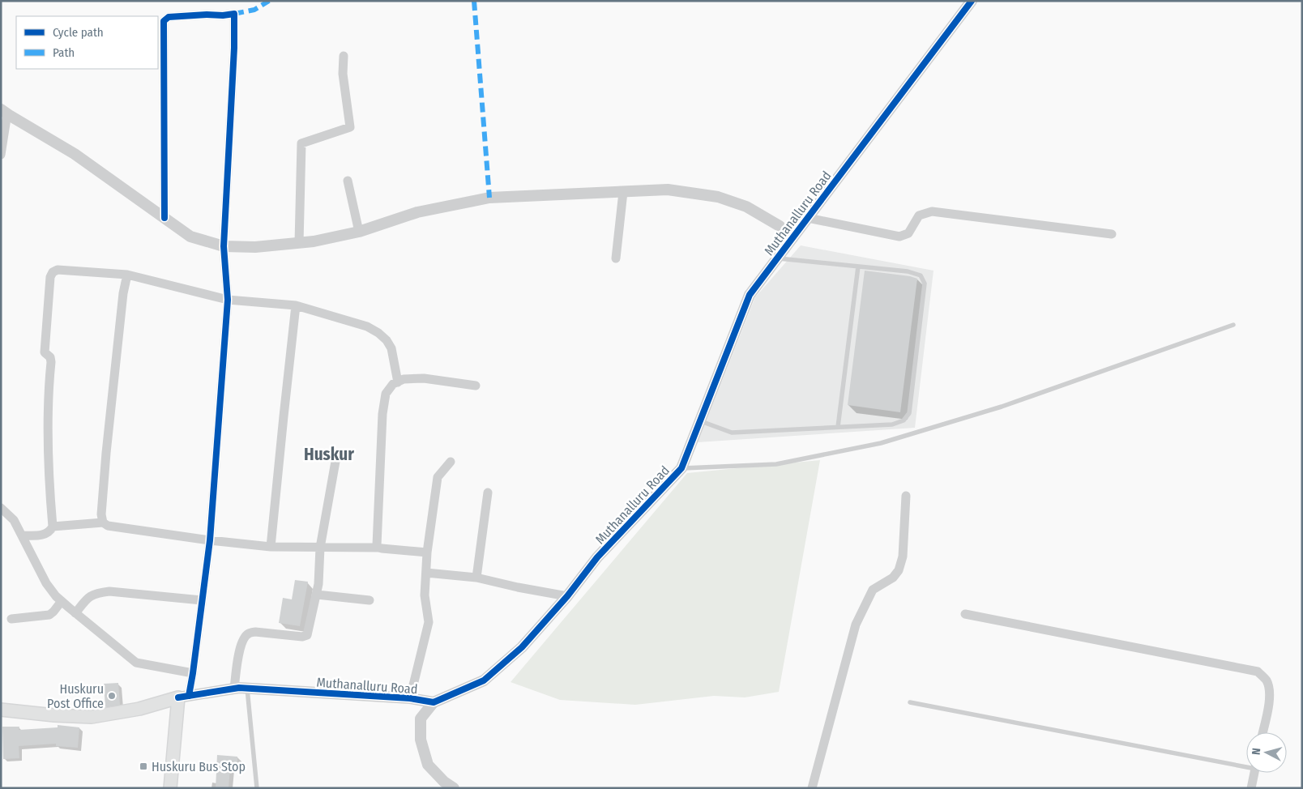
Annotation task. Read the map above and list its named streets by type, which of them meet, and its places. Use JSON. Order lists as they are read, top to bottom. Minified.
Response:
{"streets":{"street":["Muthanalluru Road"]},"districts":["Huskur"],"places":{"other":["Huskuru Post Office"],"transit":["Huskuru Bus Stop"]},"legend":["Cycle path","Path"],"north":"left"}
